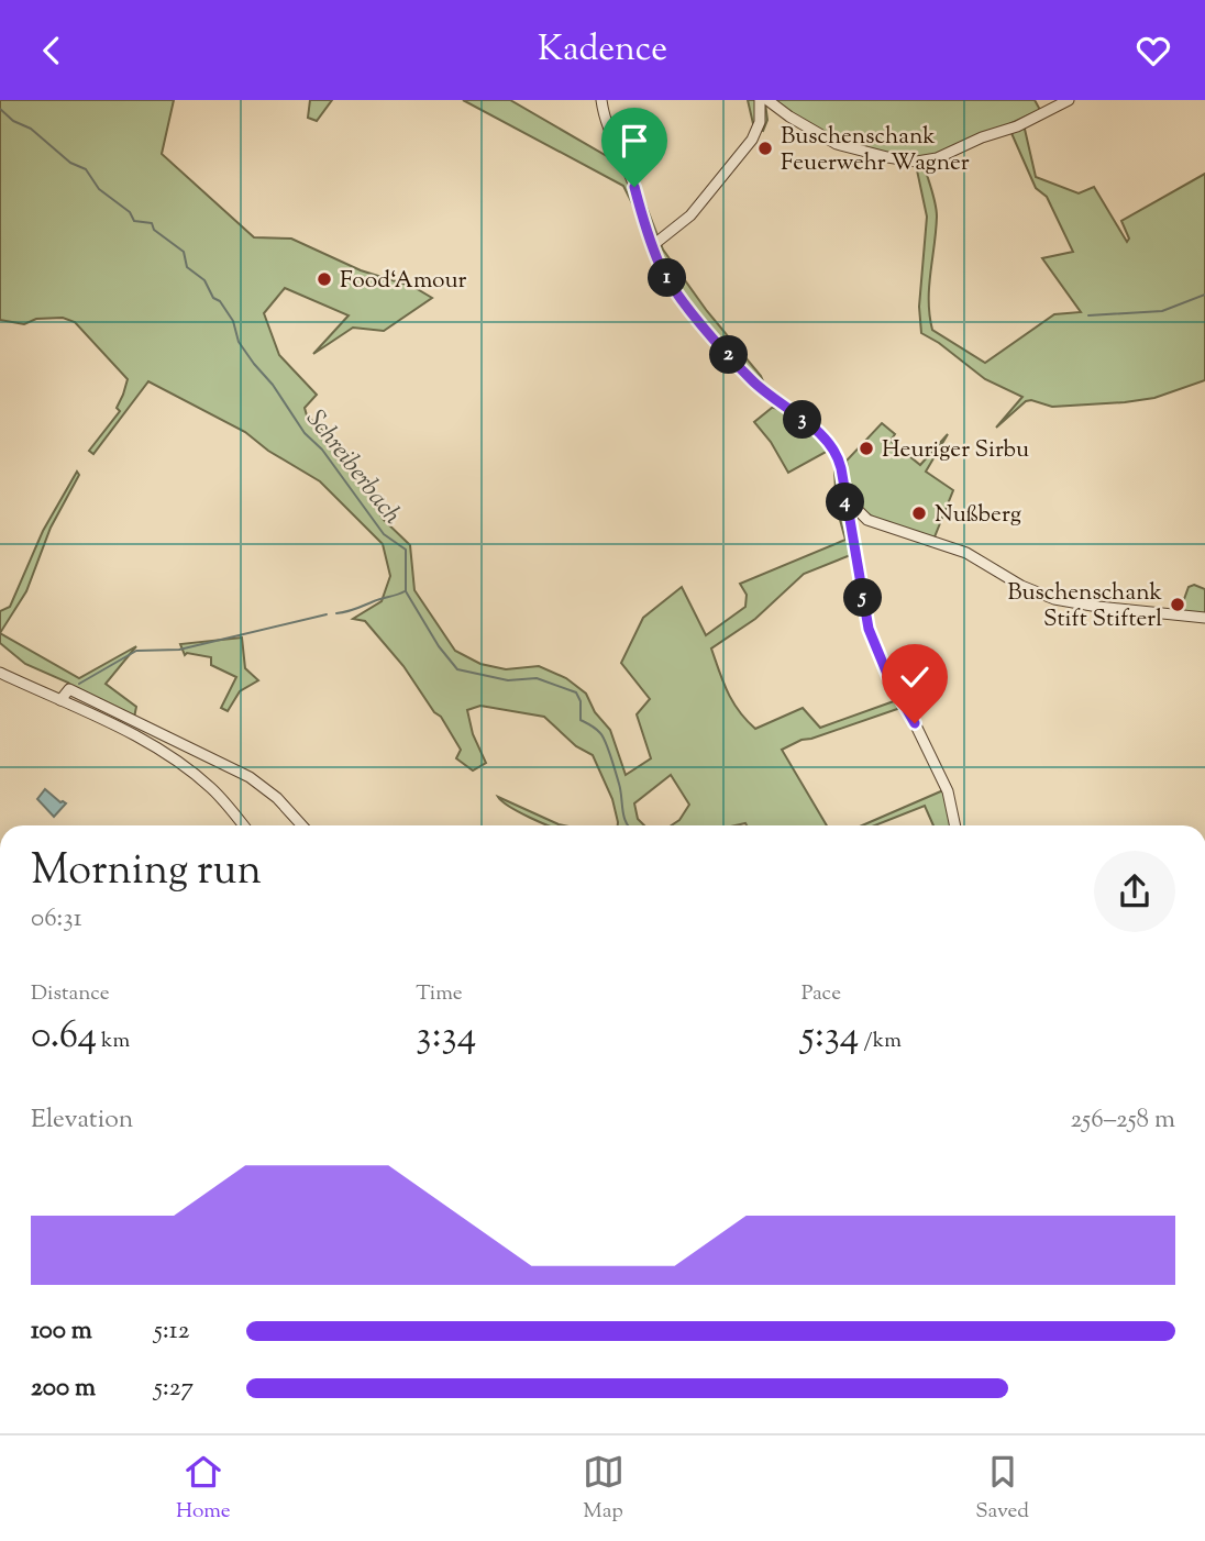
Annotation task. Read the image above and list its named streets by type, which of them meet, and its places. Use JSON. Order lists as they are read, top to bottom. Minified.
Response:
{"water":["Schreiberbach"],"places":["Buschenschank Feuerwehr Wagner","Food‘Amour","Heuriger Sirbu","Nußberg","Buschenschank Stift Stifterl"],"page":{"header":"Kadence","pins":["1","2","3","4","5"],"heading":["Morning run","06:31"],"stats":[["Distance","0.64 km"],["Time","3:34"],["Pace","5:34 /km"]],"chart":["Elevation","256–258 m"],"list":[{"name":"100 m","note":"5:12"},{"name":"200 m","note":"5:27"}],"tabs":["Home","Map","Saved"]}}
